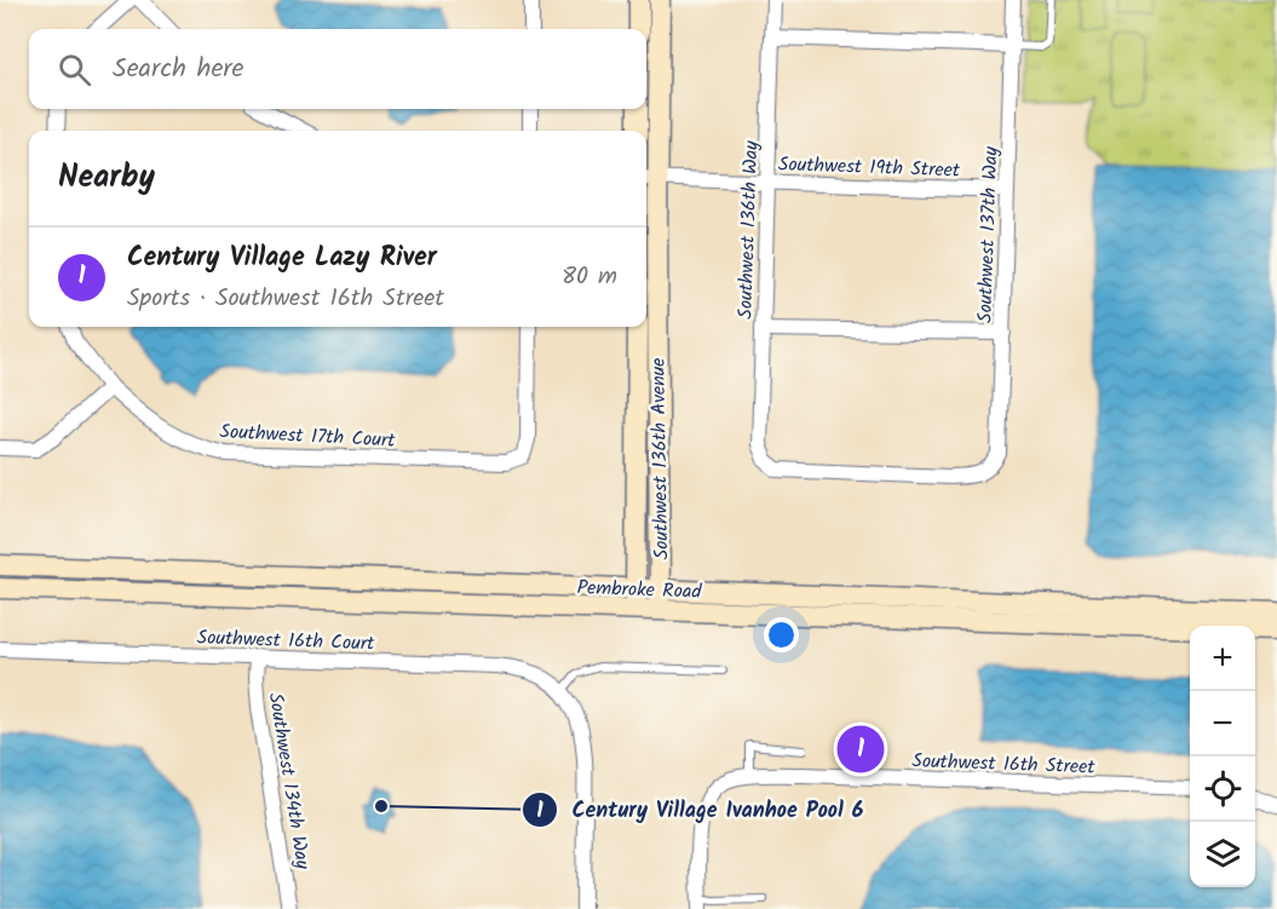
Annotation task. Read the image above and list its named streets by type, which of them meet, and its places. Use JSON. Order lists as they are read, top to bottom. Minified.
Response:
{"streets":{"main road":["Southwest 136th Avenue","Pembroke Road"],"street":["Southwest 19th Street","Southwest 136th Way","Southwest 137th Way","Southwest 17th Court","Southwest 16th Court","Southwest 16th Street","Southwest 134th Way"]},"crossings":[["Southwest 19th Street","Southwest 136th Way"],["Southwest 19th Street","Southwest 137th Way"],["Southwest 19th Street","Southwest 136th Avenue"],["Southwest 136th Way","Southwest 137th Way"],["Southwest 136th Avenue","Pembroke Road"],["Southwest 16th Court","Southwest 134th Way"]],"places":["Century Village Ivanhoe Pool 6"],"page":{"search":"Search here","heading":"Nearby","list":[{"mark":"1","name":"Century Village Lazy River","note":"Sports · Southwest 16th Street","value":"80 m"}],"map_buttons":["+","−"],"pins":"1"}}
